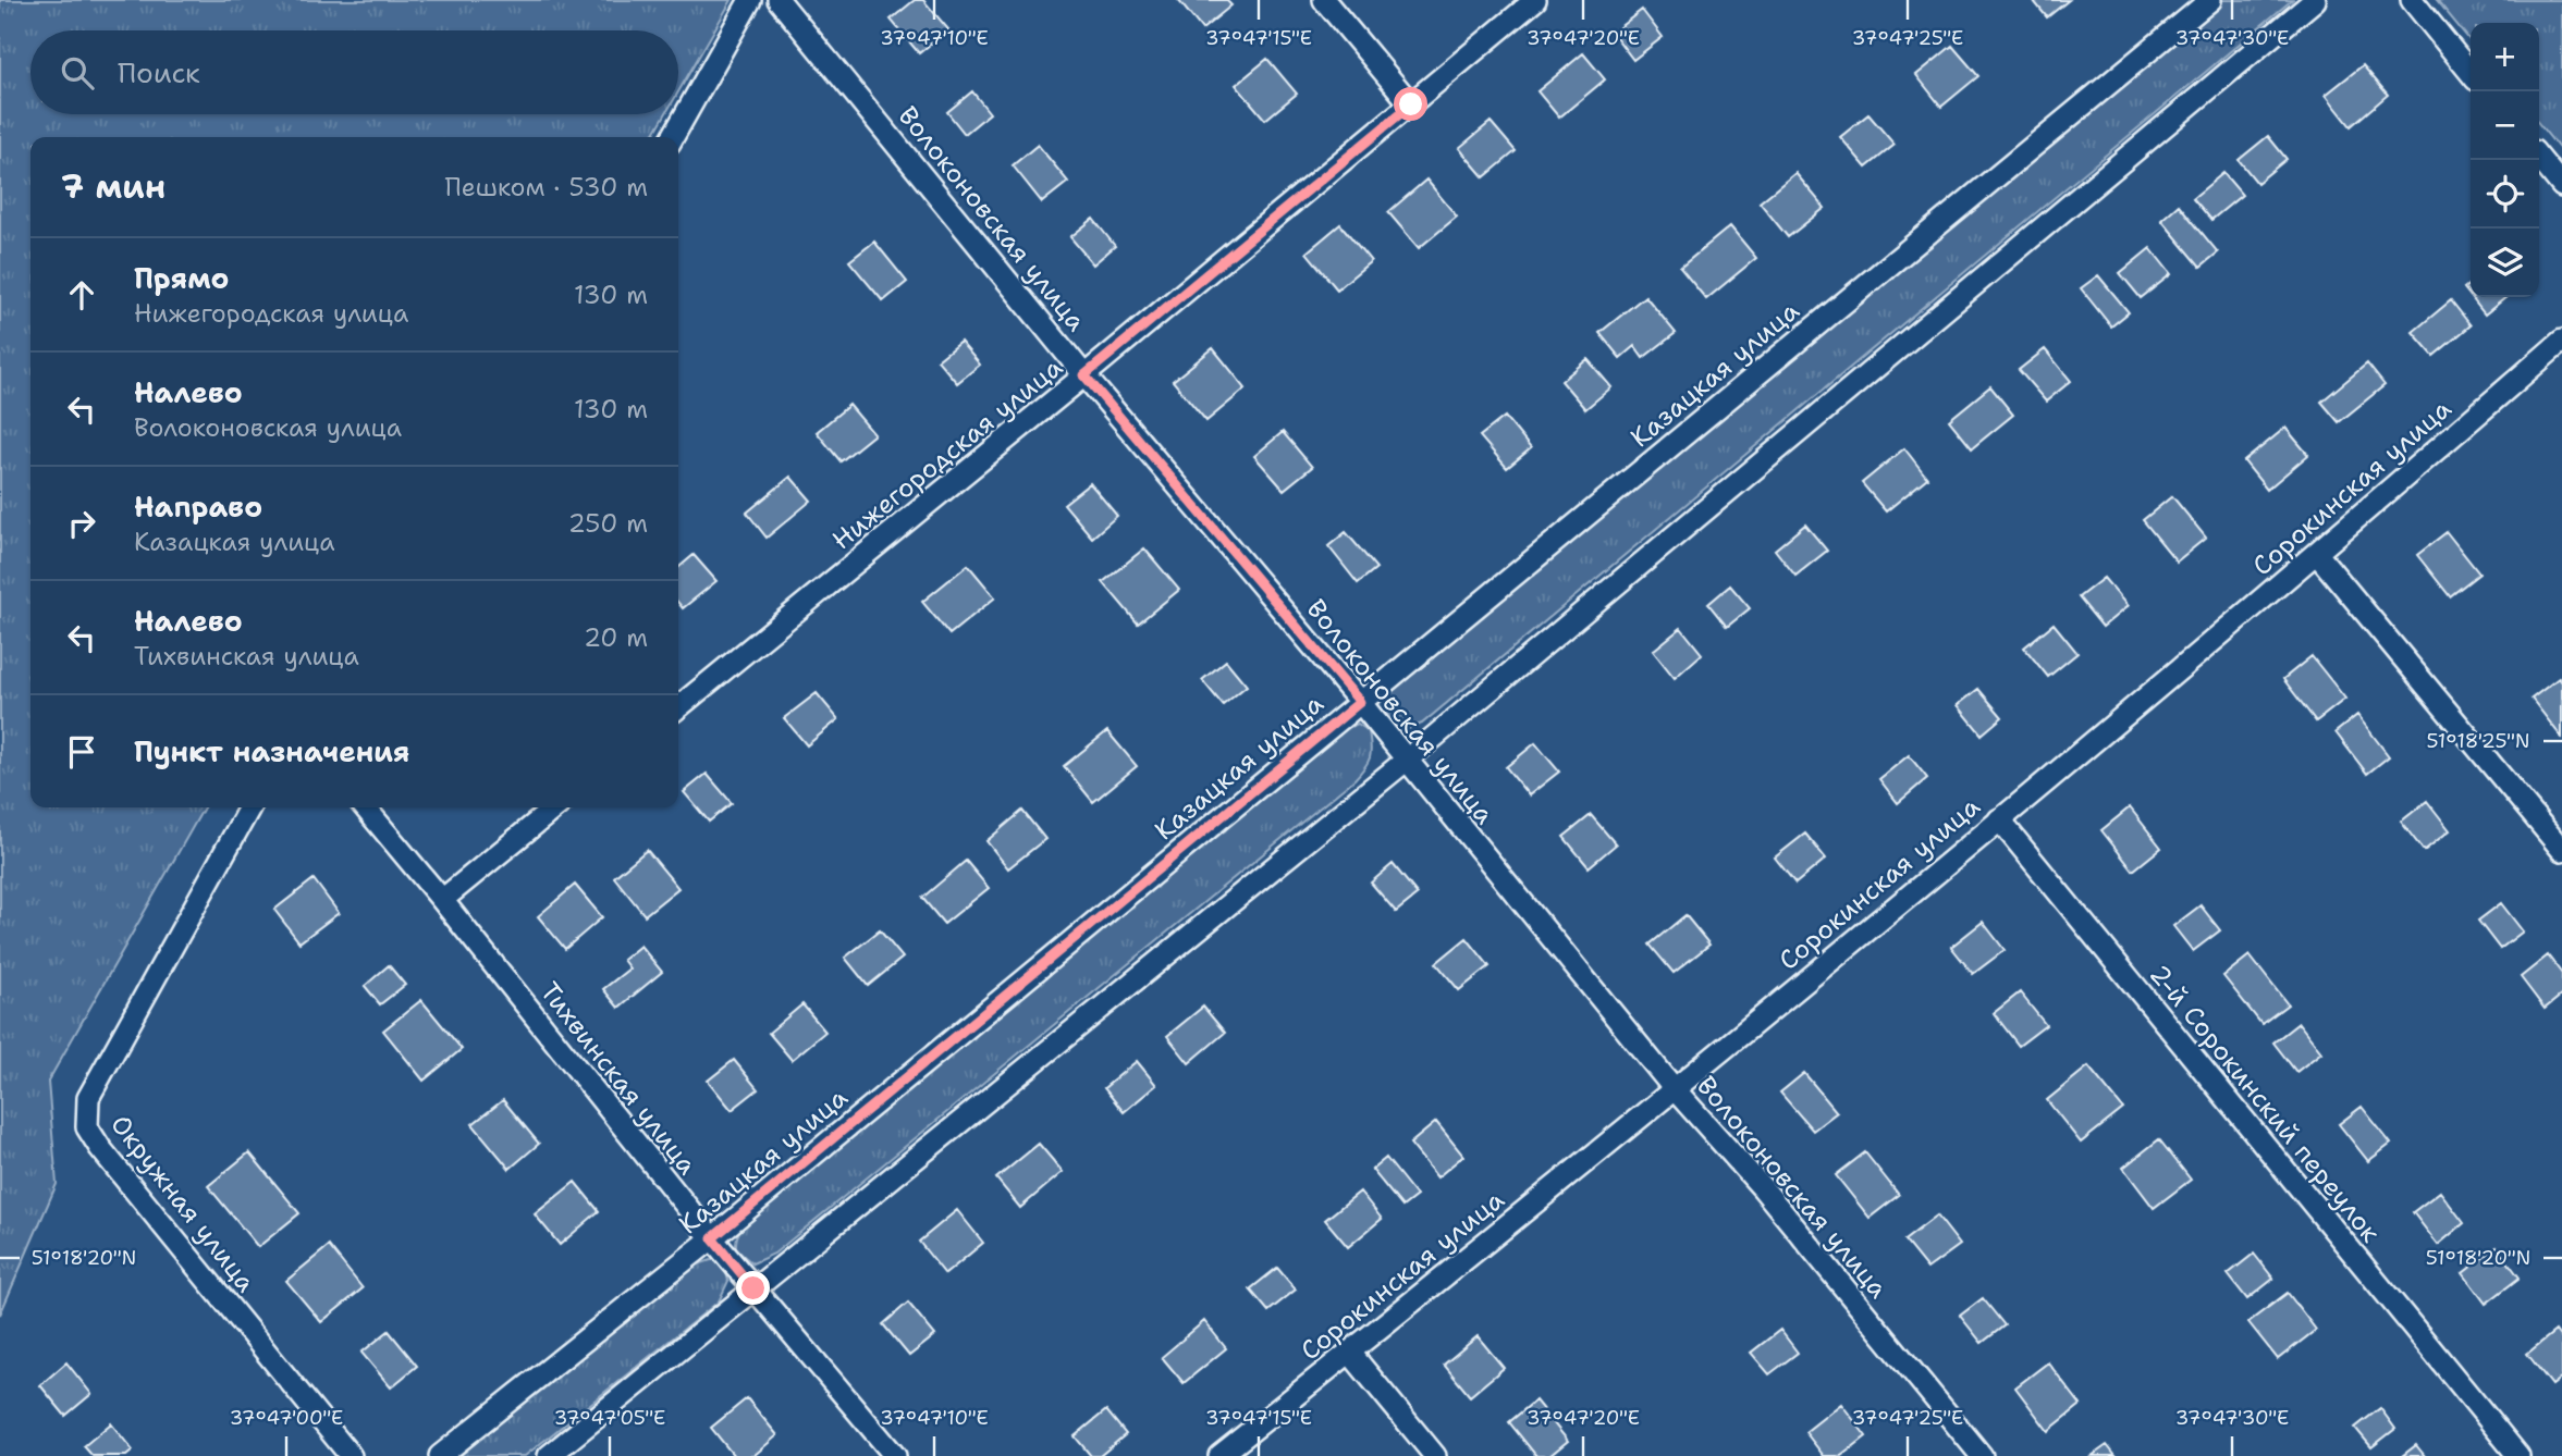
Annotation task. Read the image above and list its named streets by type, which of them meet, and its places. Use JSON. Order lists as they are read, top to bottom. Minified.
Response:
{"streets":{"street":["Волоконовская улица","Казацкая улица","Нижегородская улица","Сорокинская улица","Тихвинская улица","2-й Сорокинский переулок","Окружная улица"]},"crossings":[["Волоконовская улица","Казацкая улица"],["Волоконовская улица","Нижегородская улица"],["Волоконовская улица","Сорокинская улица"],["Казацкая улица","Тихвинская улица"],["Сорокинская улица","2-й Сорокинский переулок"]],"page":{"map_buttons":["+","−"],"search":"Поиск","heading":["7 мин","Пешком · 530 m"],"list":[["Прямо","Нижегородская улица","130 m"],["Налево","Волоконовская улица","130 m"],["Направо","Казацкая улица","250 m"],["Налево","Тихвинская улица","20 m"],"Пункт назначения"]},"coordinates":["37°47'10\"E","37°47'15\"E","37°47'20\"E","37°47'25\"E","37°47'30\"E","51°18'25\"N","51°18'20\"N","37°47'00\"E","37°47'05\"E"]}
